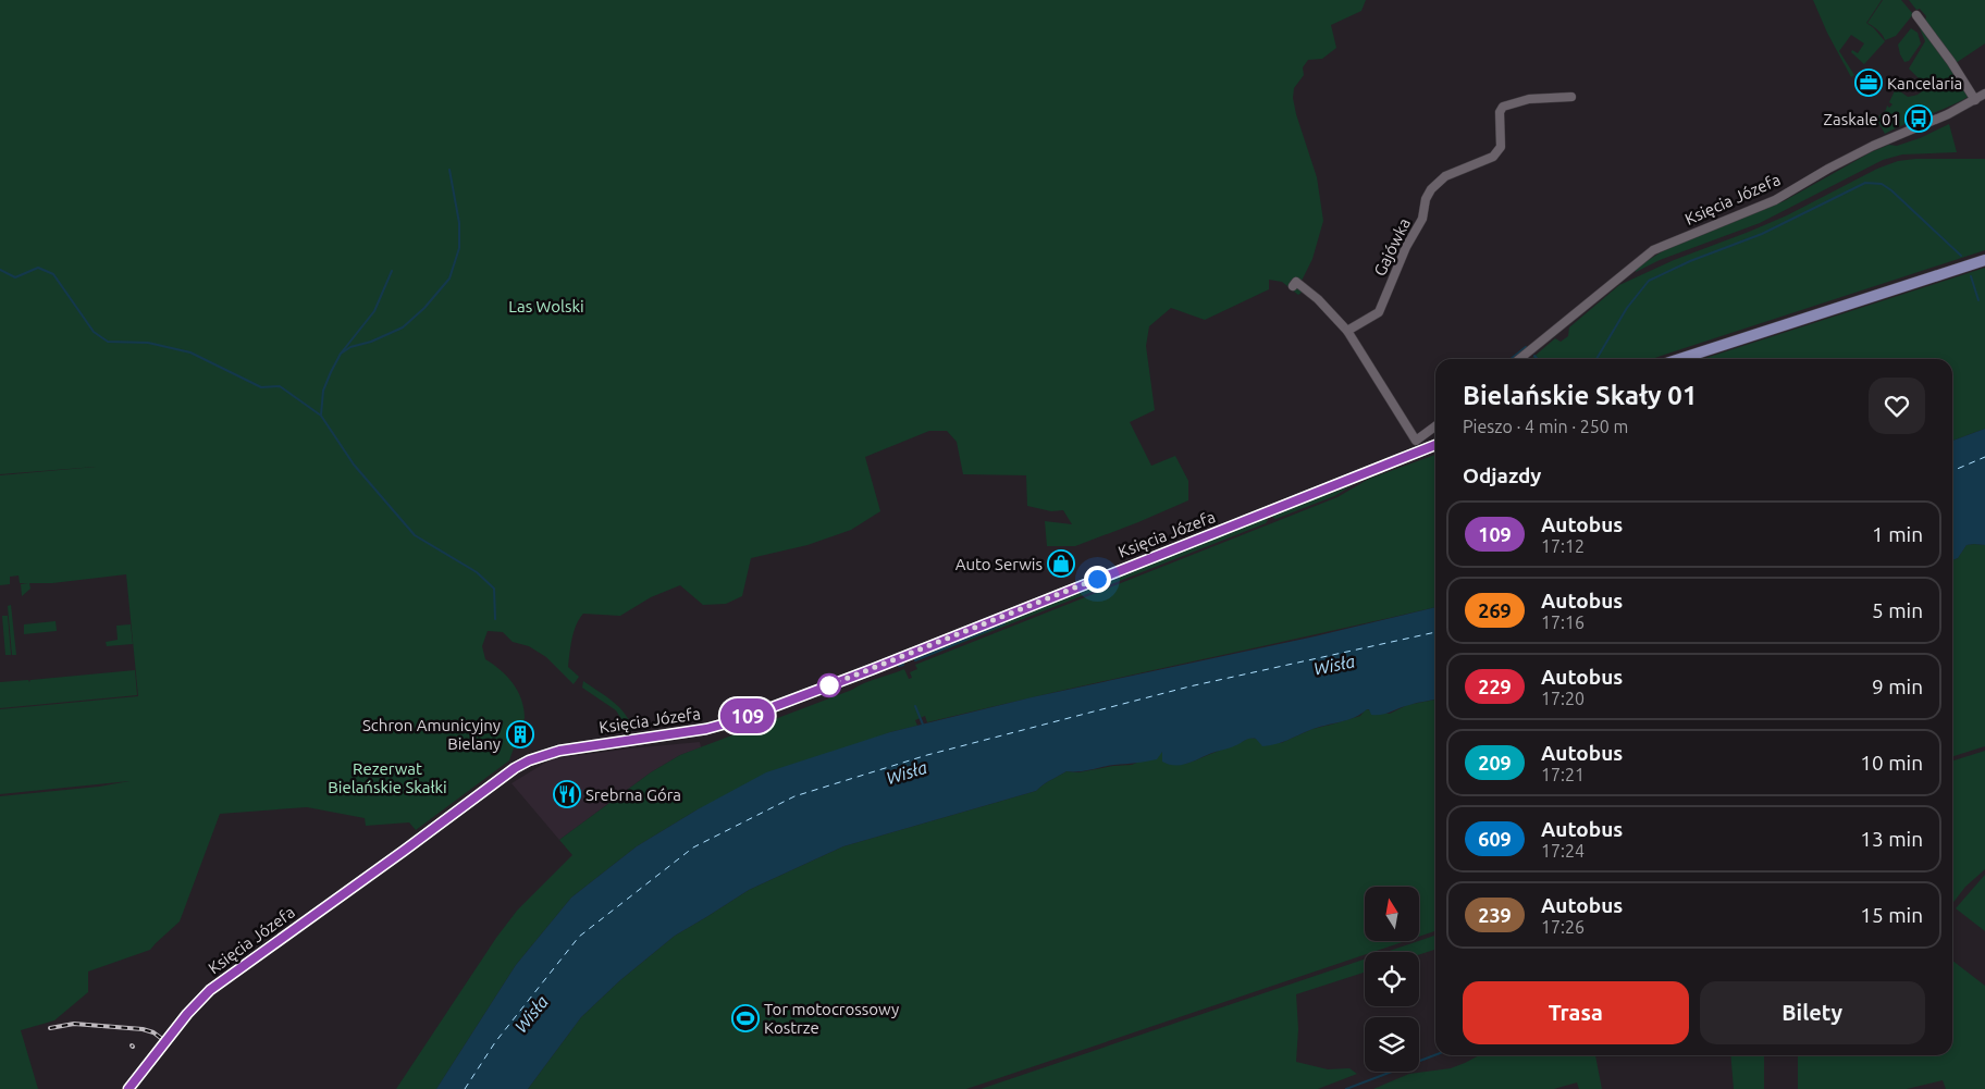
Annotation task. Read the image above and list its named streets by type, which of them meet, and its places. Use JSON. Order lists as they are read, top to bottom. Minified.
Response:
{"streets":{"main road":["Księcia Józefa"],"street":["Gajówka"]},"water":["Wisła"],"parks":["Las Wolski","Rezerwat Bielańskie Skałki"],"places":{"office":["Kancelaria"],"bus stop":["Zaskale 01"],"shop":["Auto Serwis"],"building":["Schron Amunicyjny Bielany"],"restaurant":["Srebrna Góra"],"sports":["Tor motocrossowy Kostrze"]},"lines":["bus line 109"],"north":"top","page":{"on_map":"109","heading":[["Bielańskie Skały 01","Pieszo · 4 min · 250 m"],"Odjazdy"],"list":[{"mark":"109","name":"Autobus","note":"17:12","value":"1 min"},{"mark":"269","name":"Autobus","note":"17:16","value":"5 min"},{"mark":"229","name":"Autobus","note":"17:20","value":"9 min"},{"mark":"209","name":"Autobus","note":"17:21","value":"10 min"},{"mark":"609","name":"Autobus","note":"17:24","value":"13 min"},{"mark":"239","name":"Autobus","note":"17:26","value":"15 min"}],"buttons":["Trasa","Bilety"]}}
